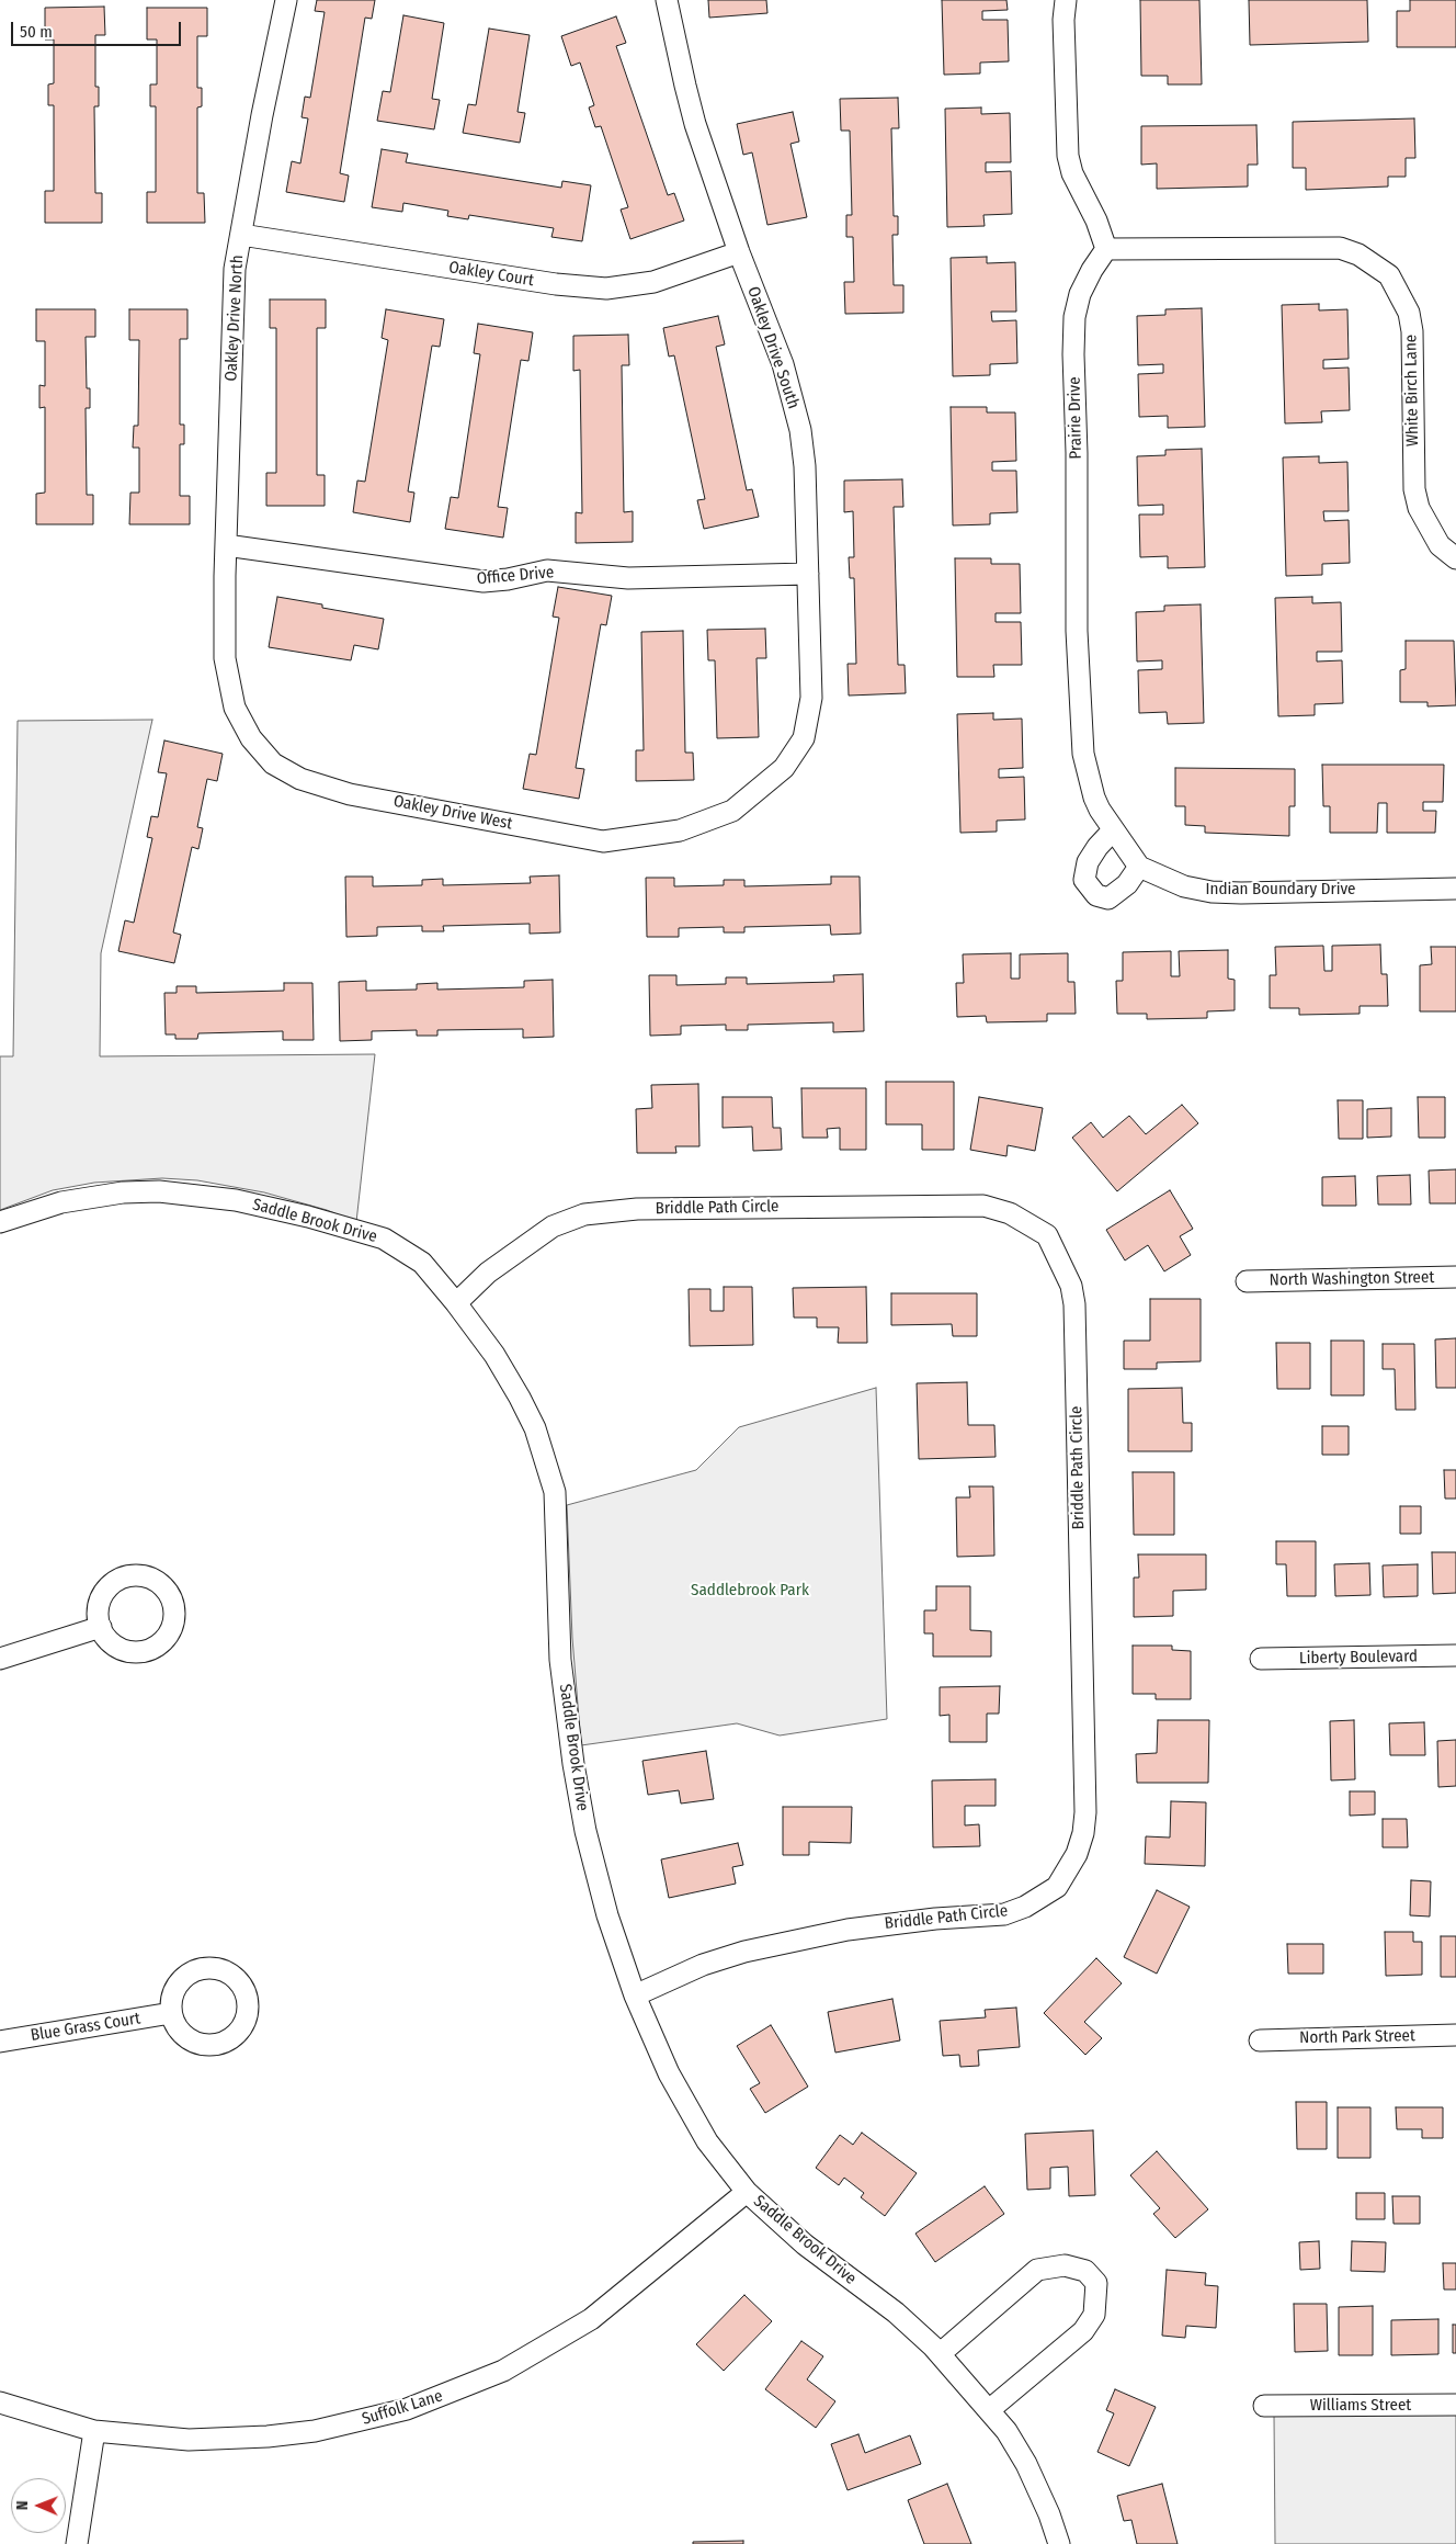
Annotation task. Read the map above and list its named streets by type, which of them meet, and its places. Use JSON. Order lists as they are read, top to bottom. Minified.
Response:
{"streets":{"street":["Oakley Court","Oakley Drive North","Oakley Drive South","White Birch Lane","Prairie Drive","Office Drive","Oakley Drive West","Indian Boundary Drive","Briddle Path Circle","Saddle Brook Drive","North Washington Street","Liberty Boulevard","Blue Grass Court","North Park Street","Williams Street","Suffolk Lane"]},"crossings":[["Oakley Court","Oakley Drive North"],["Oakley Court","Oakley Drive South"],["Oakley Drive North","Office Drive"],["Oakley Drive North","Oakley Drive West"],["Oakley Drive South","Office Drive"],["Oakley Drive South","Oakley Drive West"],["White Birch Lane","Prairie Drive"],["Prairie Drive","Indian Boundary Drive"],["Briddle Path Circle","Saddle Brook Drive"],["Saddle Brook Drive","Suffolk Lane"]],"parks":["Saddlebrook Park"],"scale_bar":"50 m","north":"left"}
